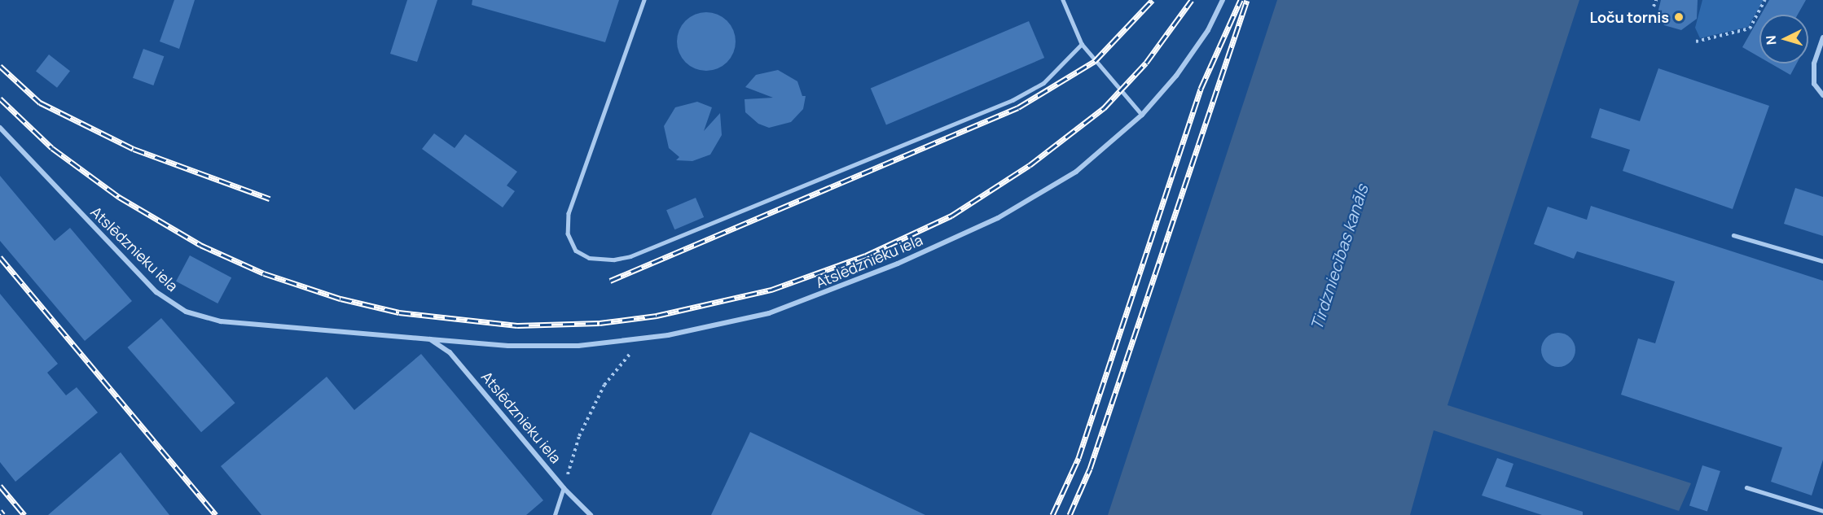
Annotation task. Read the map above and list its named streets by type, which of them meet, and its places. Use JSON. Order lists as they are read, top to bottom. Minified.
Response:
{"streets":{"street":["Atslēdznieku iela"]},"water":["Tirdzniecības kanāls"],"places":["Loču tornis"],"north":"left"}
